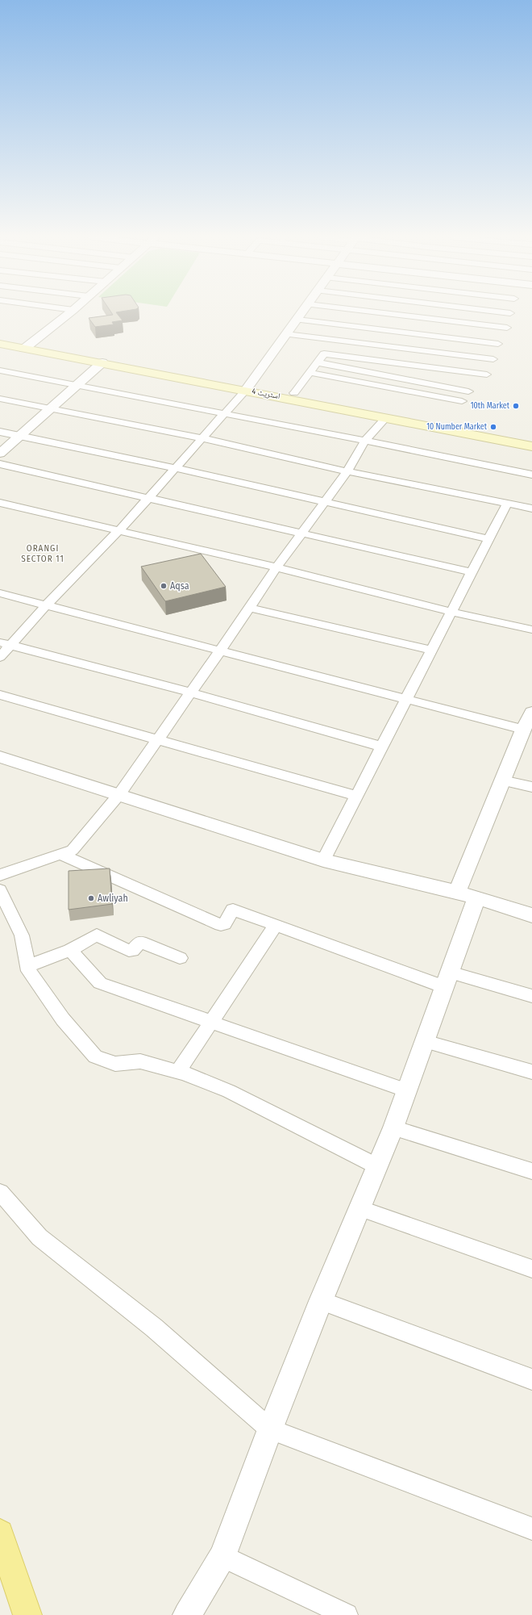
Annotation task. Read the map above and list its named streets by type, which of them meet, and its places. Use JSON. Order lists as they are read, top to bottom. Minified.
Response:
{"streets":{"main road":["اسٹریٹ 4"]},"districts":["ORANGI SECTOR 11"],"places":["10th Market","10 Number Market","Aqsa","Awliyah"]}
